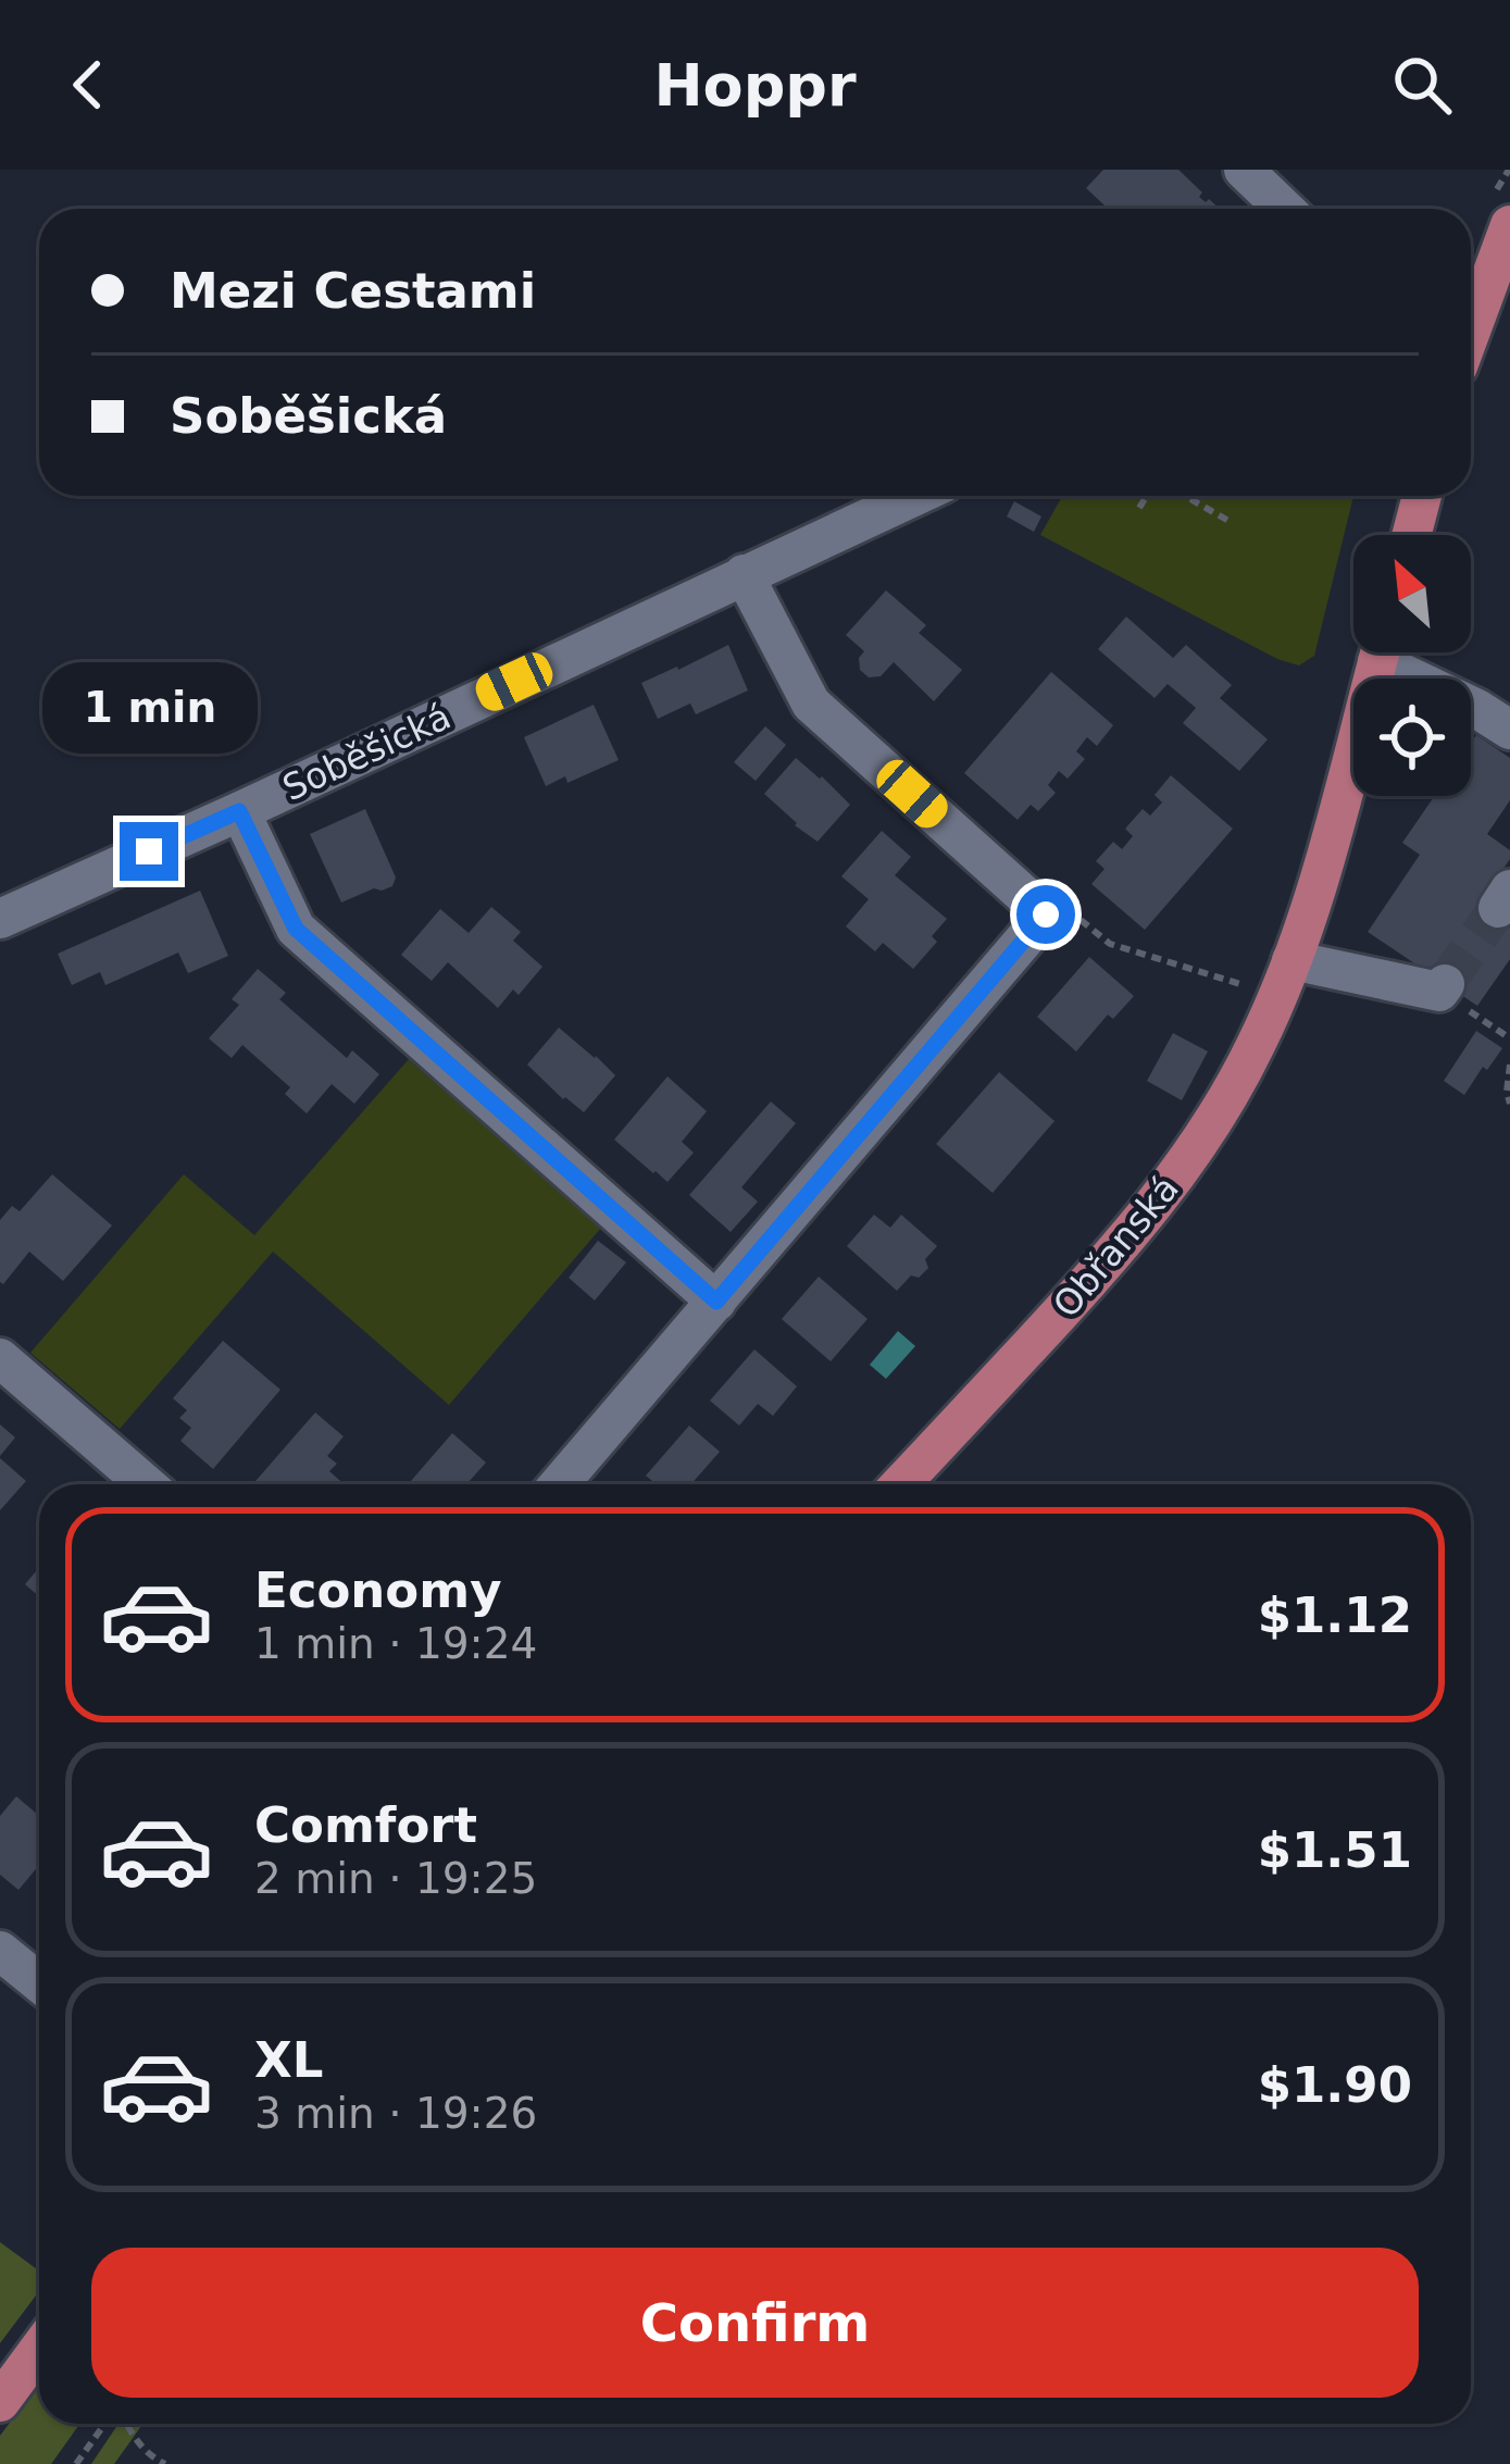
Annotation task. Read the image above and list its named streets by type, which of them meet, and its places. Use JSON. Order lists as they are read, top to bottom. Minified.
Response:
{"streets":{"main road":["Obřanská"],"street":["Soběšická"]},"north":"top left","page":{"header":"Hoppr","banner":["Mezi Cestami","Soběšická"],"bubble":"1 min","list":[{"name":"Economy","note":"1 min · 19:24","value":"$1.12"},{"name":"Comfort","note":"2 min · 19:25","value":"$1.51"},{"name":"XL","note":"3 min · 19:26","value":"$1.90"}],"buttons":"Confirm"}}
